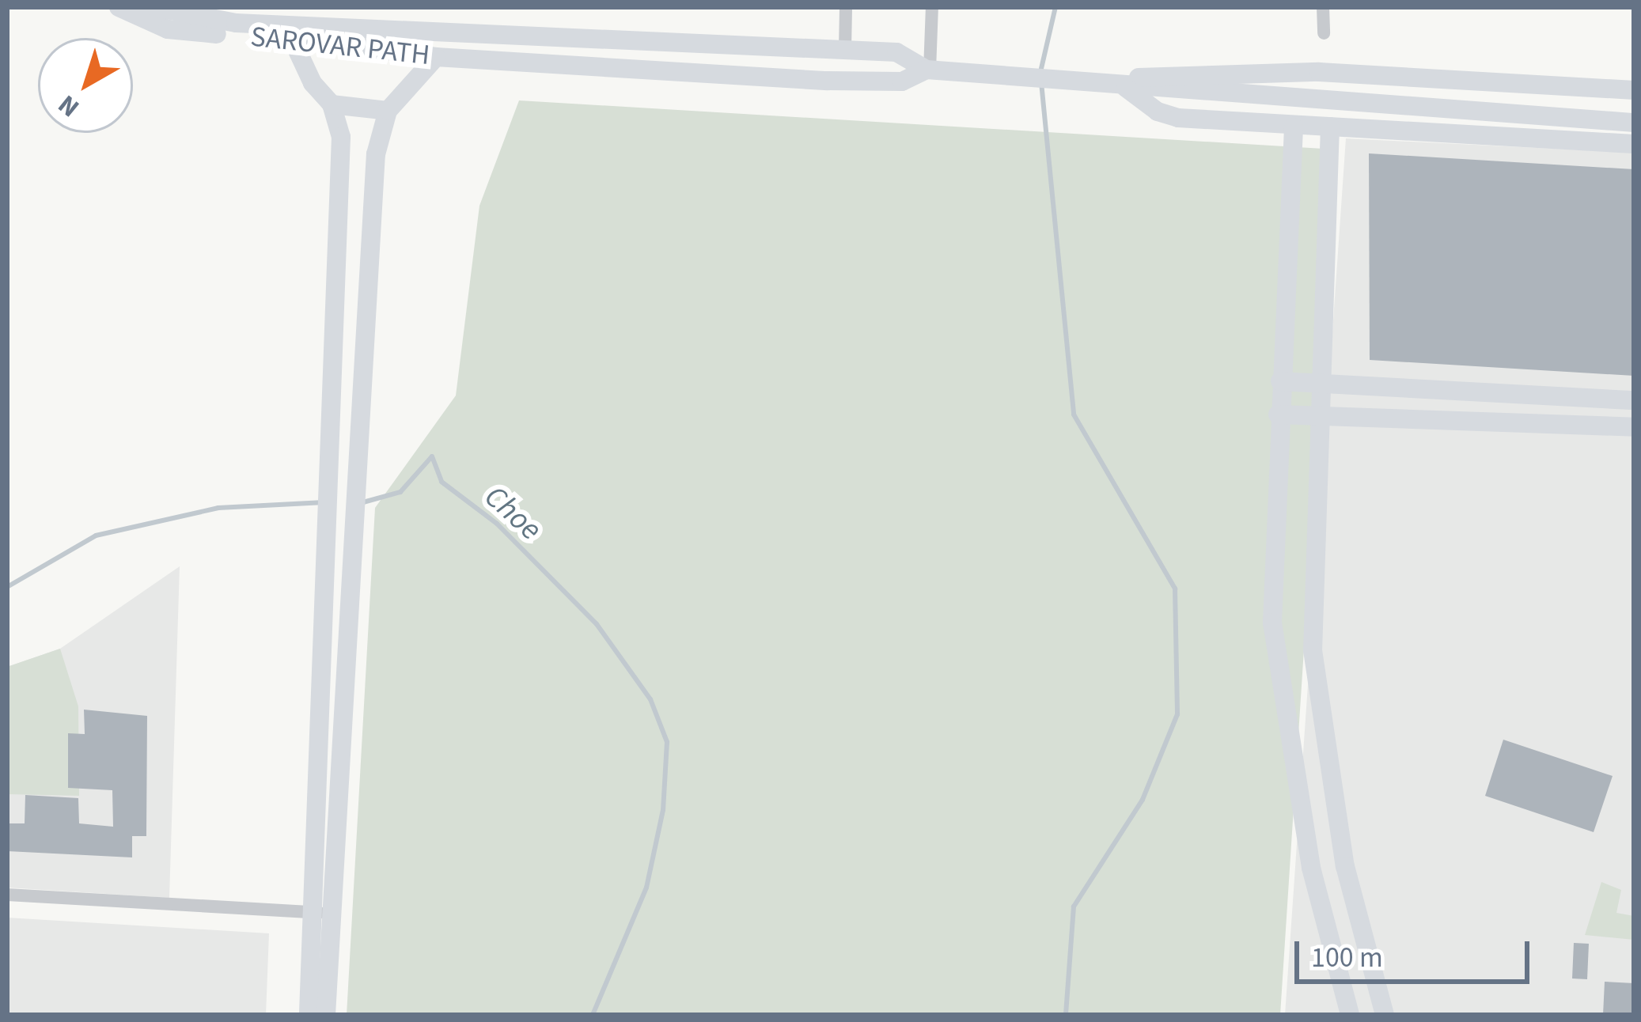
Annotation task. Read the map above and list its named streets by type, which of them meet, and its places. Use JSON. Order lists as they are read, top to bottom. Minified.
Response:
{"streets":{"main road":["SAROVAR PATH"]},"water":["Choe"],"scale_bar":"100 m","north":"bottom left"}
